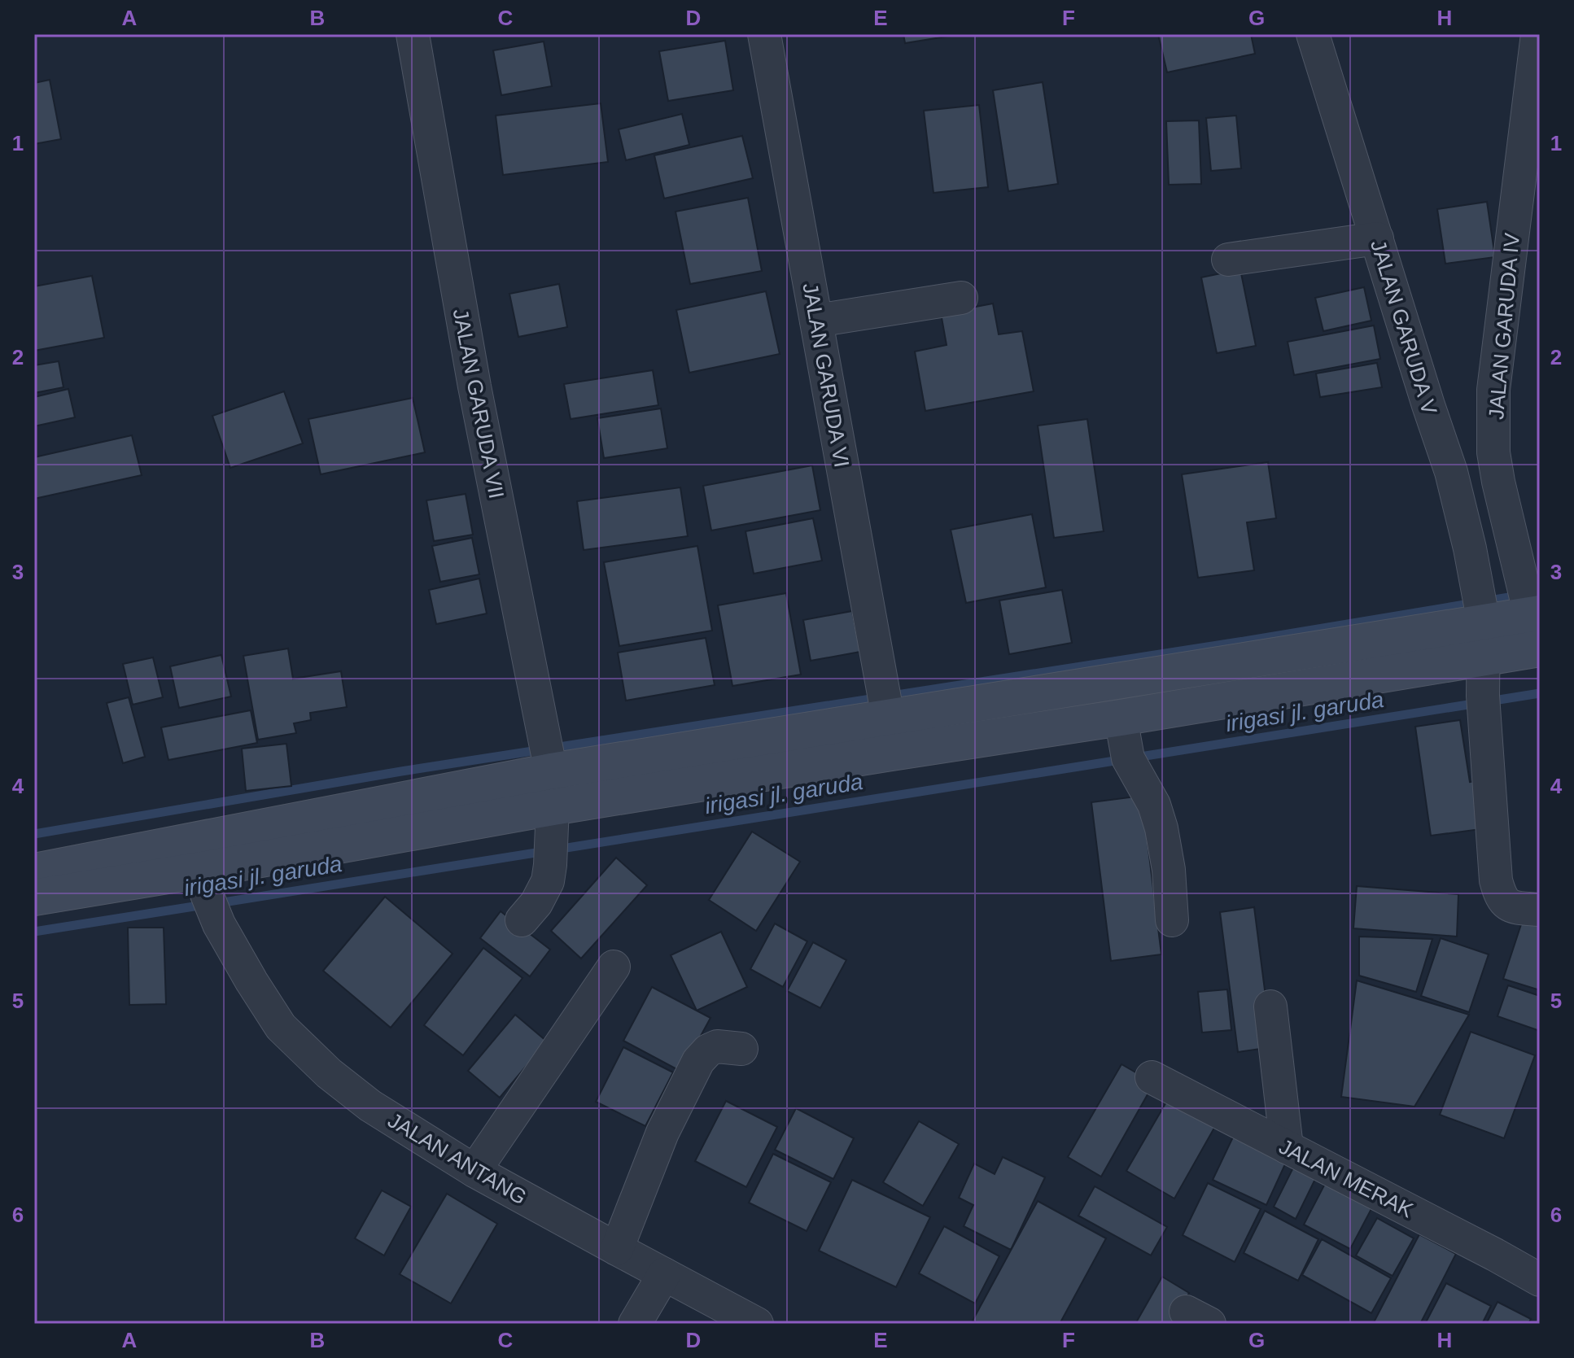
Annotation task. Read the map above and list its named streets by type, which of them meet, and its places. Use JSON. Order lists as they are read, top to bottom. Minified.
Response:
{"streets":{"street":["JALAN GARUDA IV","JALAN GARUDA V","JALAN GARUDA VI","JALAN GARUDA VII","JALAN ANTANG","JALAN MERAK"]},"water":["irigasi jl. garuda"],"grid":{"columns":["A","B","C","D","E","F","G","H"],"rows":["1","2","3","4","5","6"]}}
